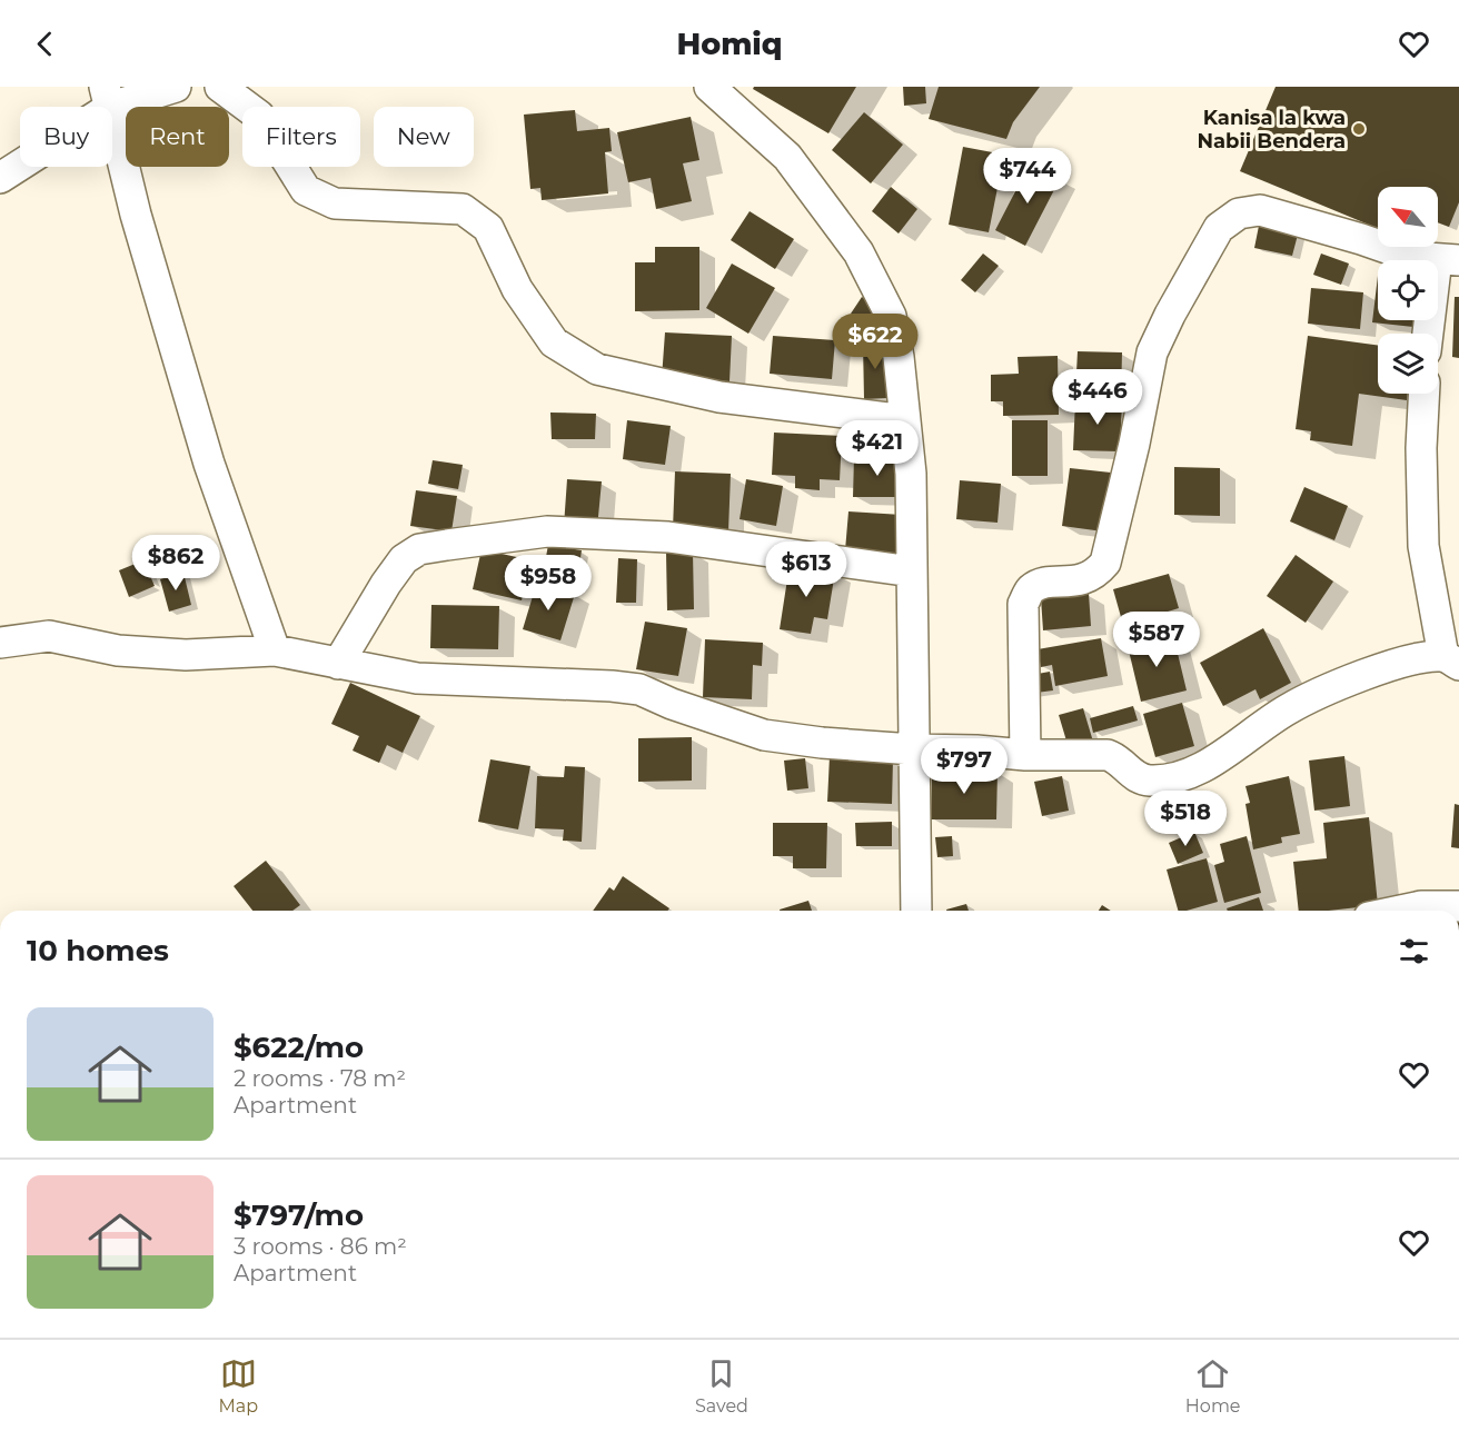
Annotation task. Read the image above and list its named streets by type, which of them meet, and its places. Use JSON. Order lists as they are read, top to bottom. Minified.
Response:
{"places":["Kanisa la kwa Nabii Bendera"],"north":"top left","page":{"header":"Homiq","chip":["Buy","Rent","Filters","New"],"price":["$744","$622","$446","$421","$862","$613","$958","$587","$797","$518"],"heading":"10 homes","list":[{"name":"$622/mo","note":"2 rooms · 78 m² · Apartment"},{"name":"$797/mo","note":"3 rooms · 86 m² · Apartment"}],"tabs":["Map","Saved","Home"]}}
